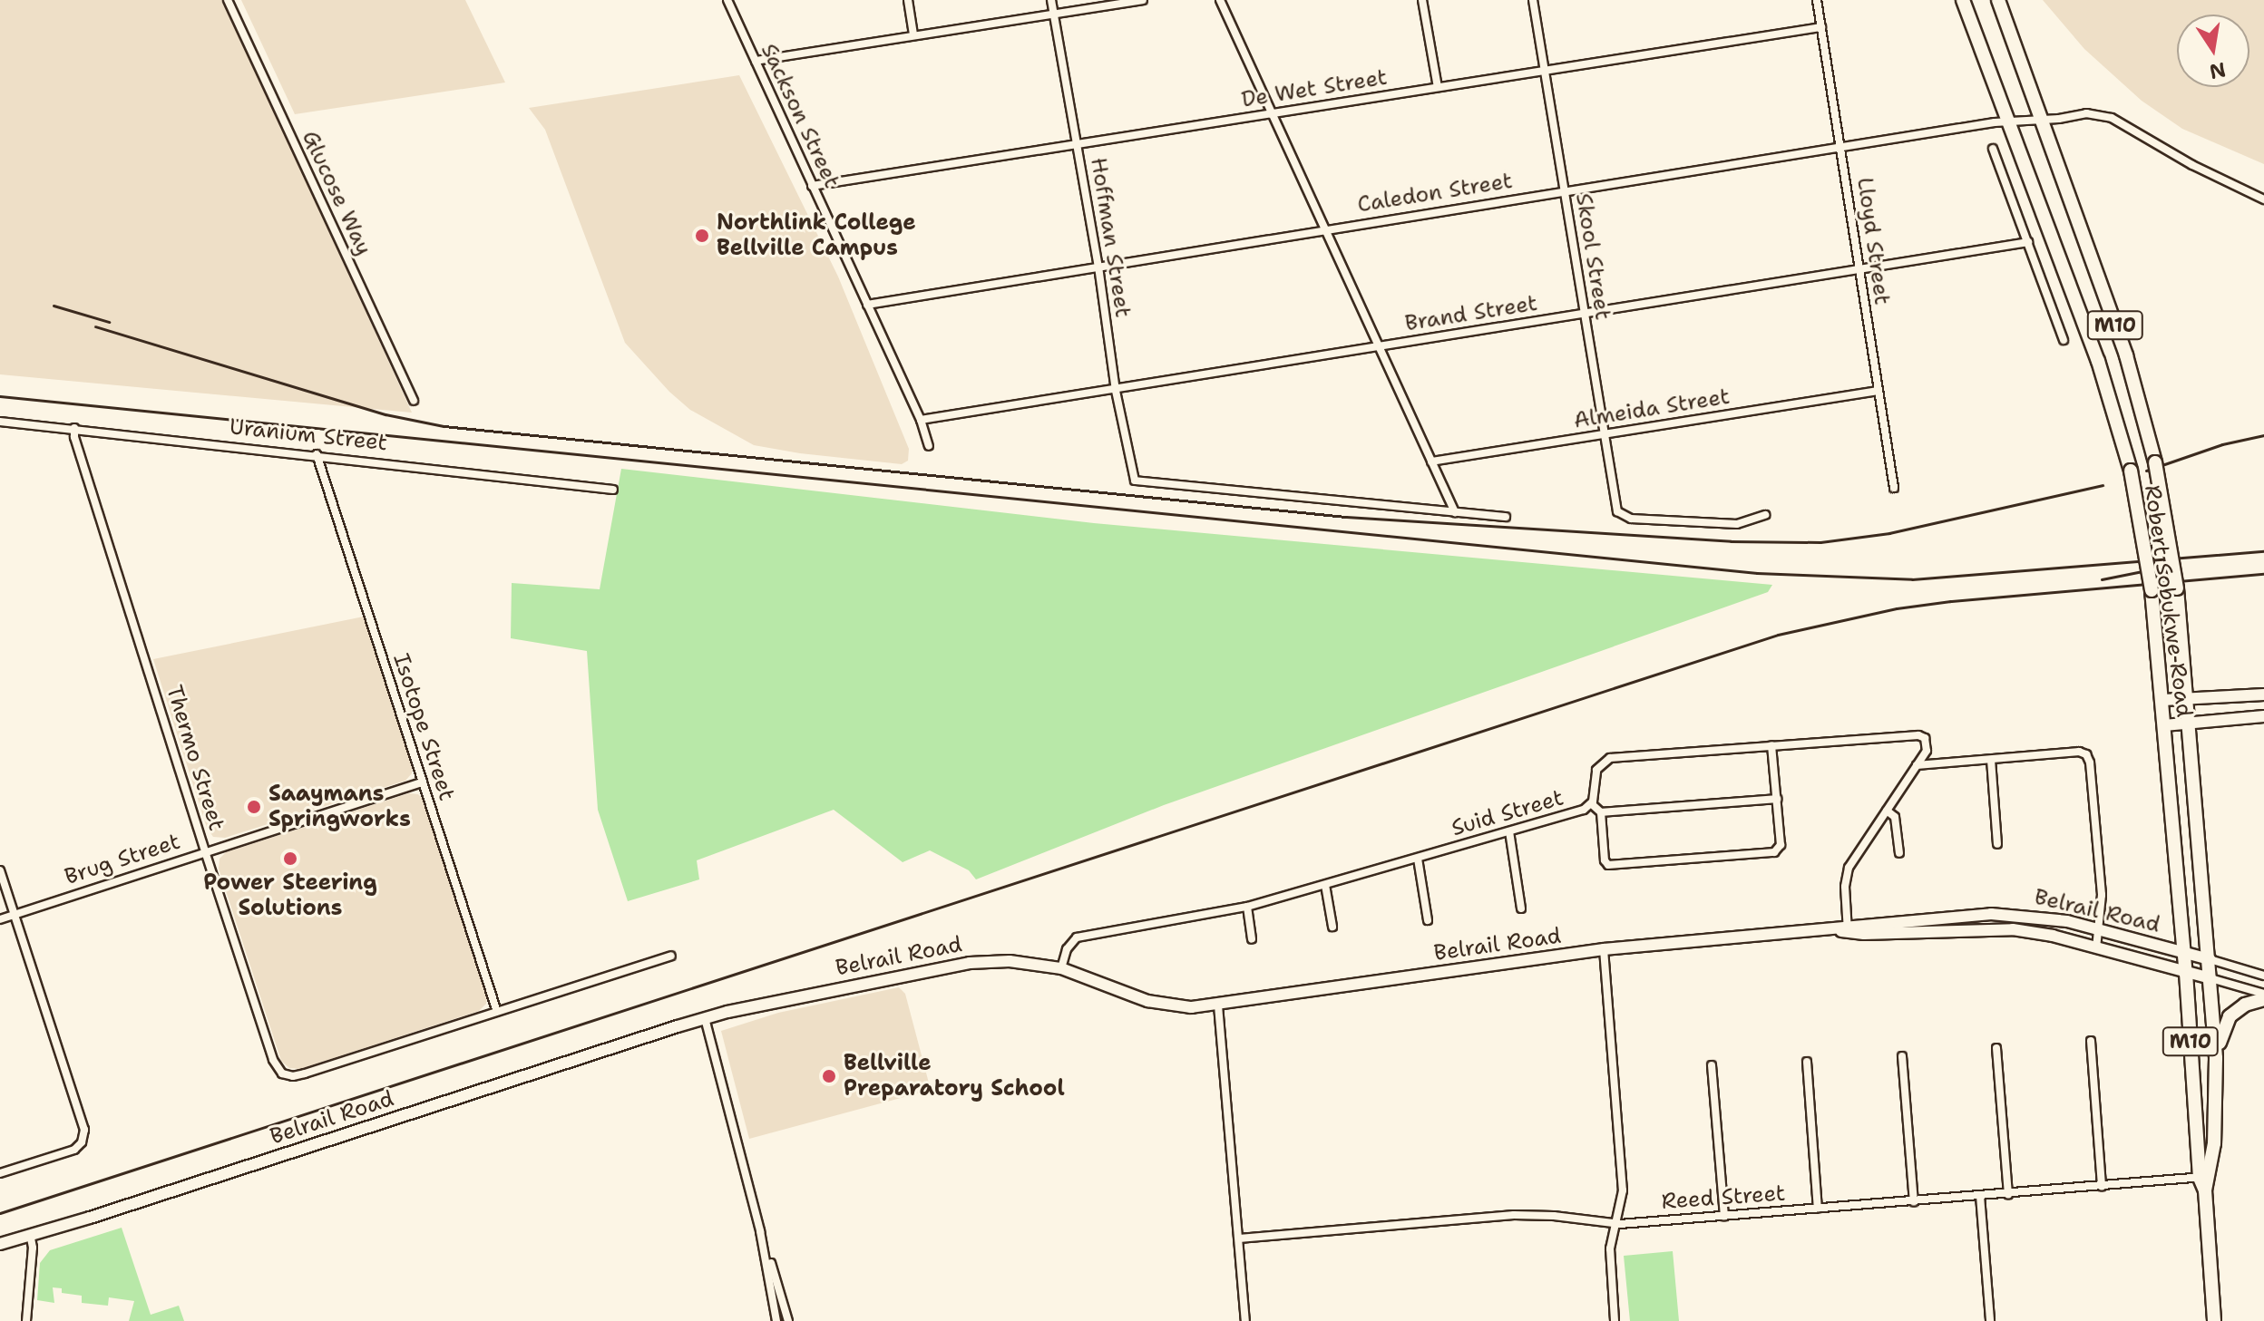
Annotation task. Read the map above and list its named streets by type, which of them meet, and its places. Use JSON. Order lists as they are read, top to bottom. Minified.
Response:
{"streets":{"main road":["M10","Robert Sobukwe Road"],"street":["De Wet Street","Sackson Street","Glucose Way","Caledon Street","Hoffman Street","Lloyd Street","Skool Street","Brand Street","Almeida Street","Uranium Street","Isotope Street","Thermo Street","Suid Street","Brug Street","Belrail Road","Reed Street"]},"crossings":[["De Wet Street","Sackson Street"],["De Wet Street","Hoffman Street"],["De Wet Street","Lloyd Street"],["De Wet Street","Skool Street"],["Sackson Street","Caledon Street"],["Sackson Street","Brand Street"],["Caledon Street","Hoffman Street"],["Caledon Street","Lloyd Street"],["Caledon Street","Skool Street"],["Caledon Street","Robert Sobukwe Road"],["Hoffman Street","Brand Street"],["Lloyd Street","Brand Street"],["Lloyd Street","Almeida Street"],["Skool Street","Brand Street"],["Skool Street","Almeida Street"],["Uranium Street","Isotope Street"],["Uranium Street","Thermo Street"],["Robert Sobukwe Road","Belrail Road"],["Robert Sobukwe Road","Reed Street"],["Isotope Street","Thermo Street"],["Isotope Street","Brug Street"],["Thermo Street","Brug Street"],["Suid Street","Belrail Road"]],"places":["Northlink College Bellville Campus","Saaymans Springworks","Power Steering Solutions","Bellville Preparatory School"],"north":"bottom"}
